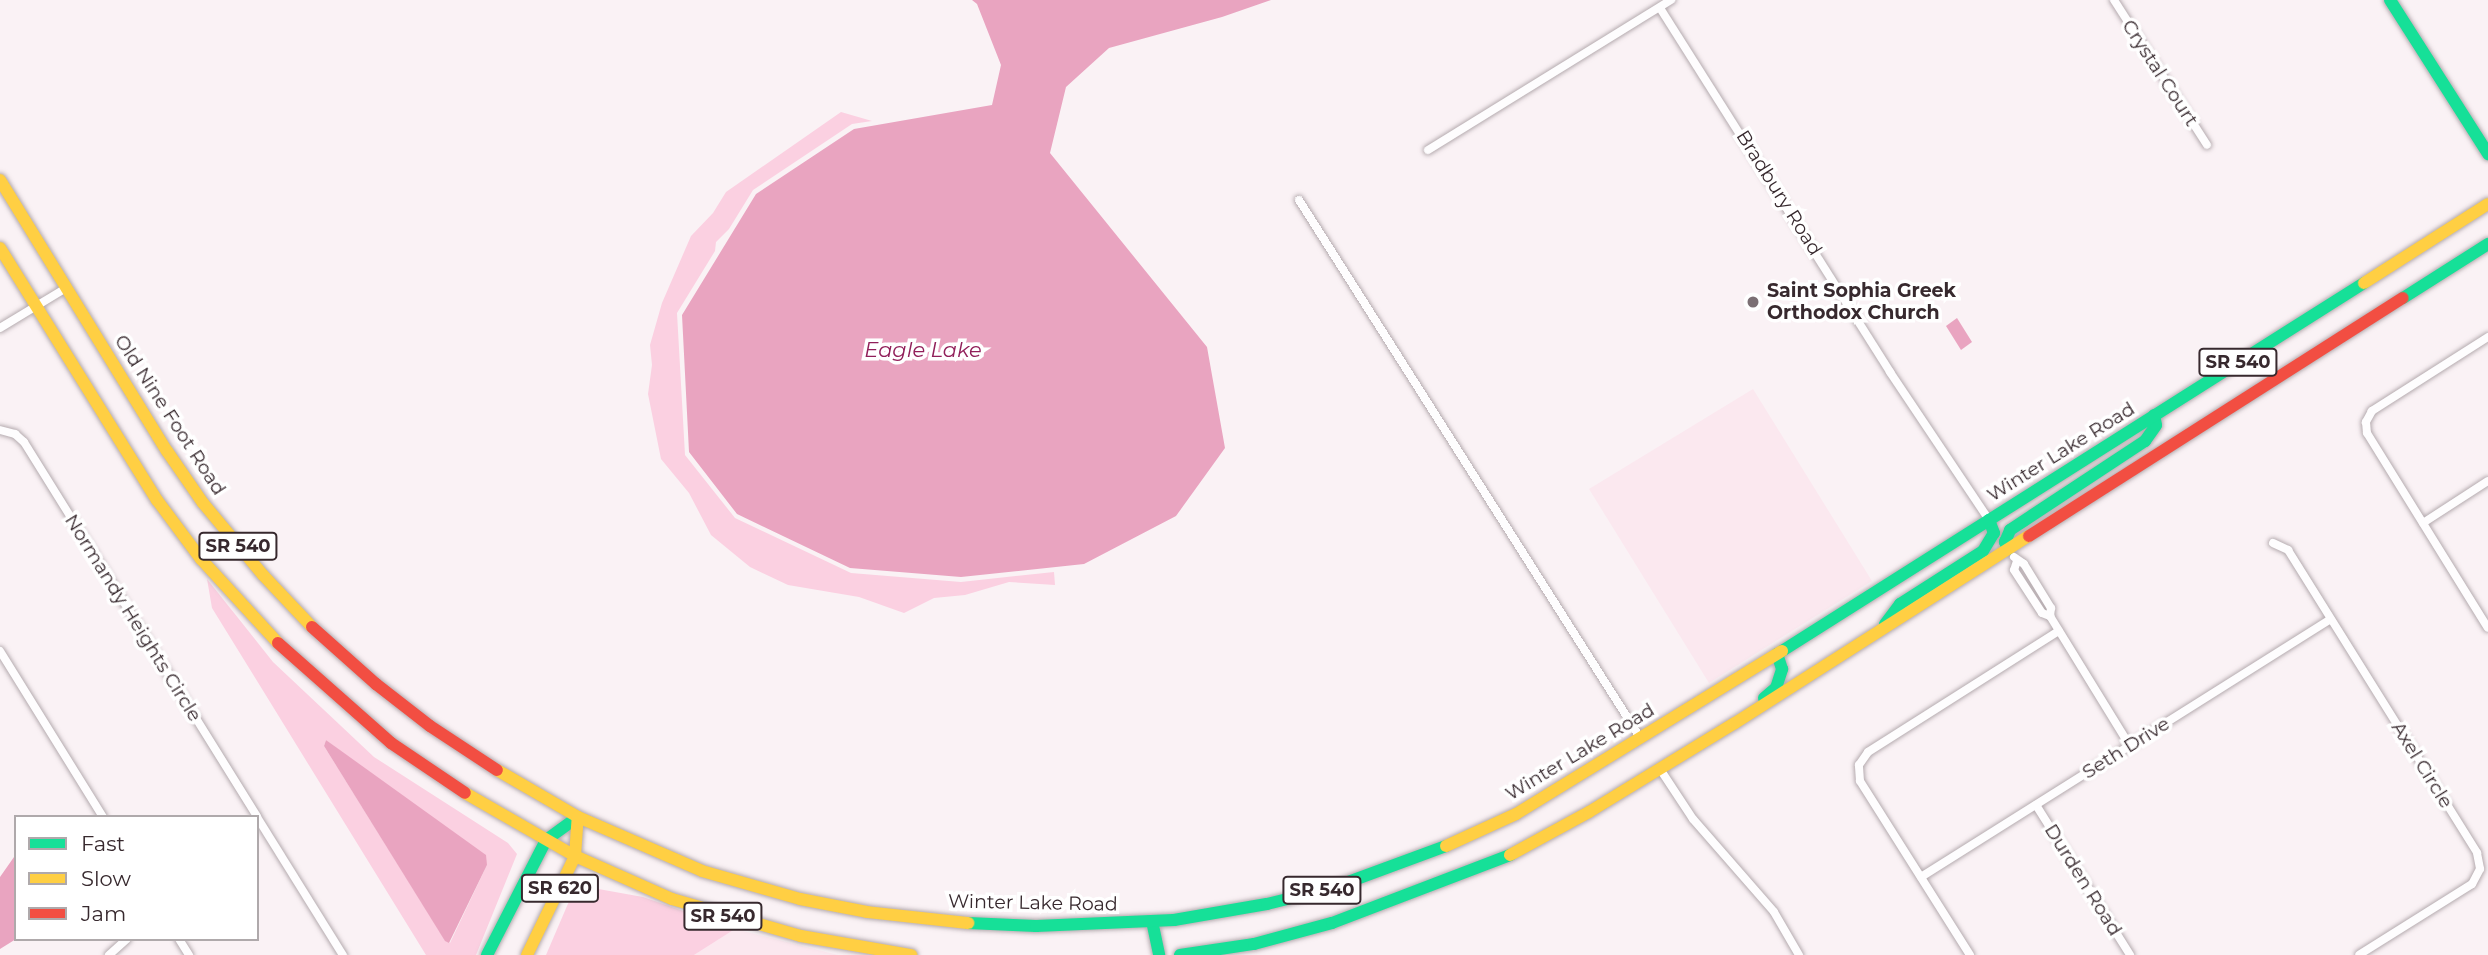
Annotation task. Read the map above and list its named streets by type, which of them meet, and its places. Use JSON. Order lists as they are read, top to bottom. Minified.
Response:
{"streets":{"main road":["SR 540","Old Nine Foot Road","Winter Lake Road","SR 620"],"street":["Crystal Court","Bradbury Road","Normandy Heights Circle","Seth Drive","Axel Circle","Durden Road"]},"crossings":[["Bradbury Road","Winter Lake Road"],["SR 540","SR 620"],["Old Nine Foot Road","Winter Lake Road"],["Old Nine Foot Road","SR 620"],["Winter Lake Road","SR 620"],["Seth Drive","Axel Circle"],["Seth Drive","Durden Road"]],"water":["Eagle Lake"],"places":["Saint Sophia Greek Orthodox Church"],"legend":["Fast","Slow","Jam"]}
